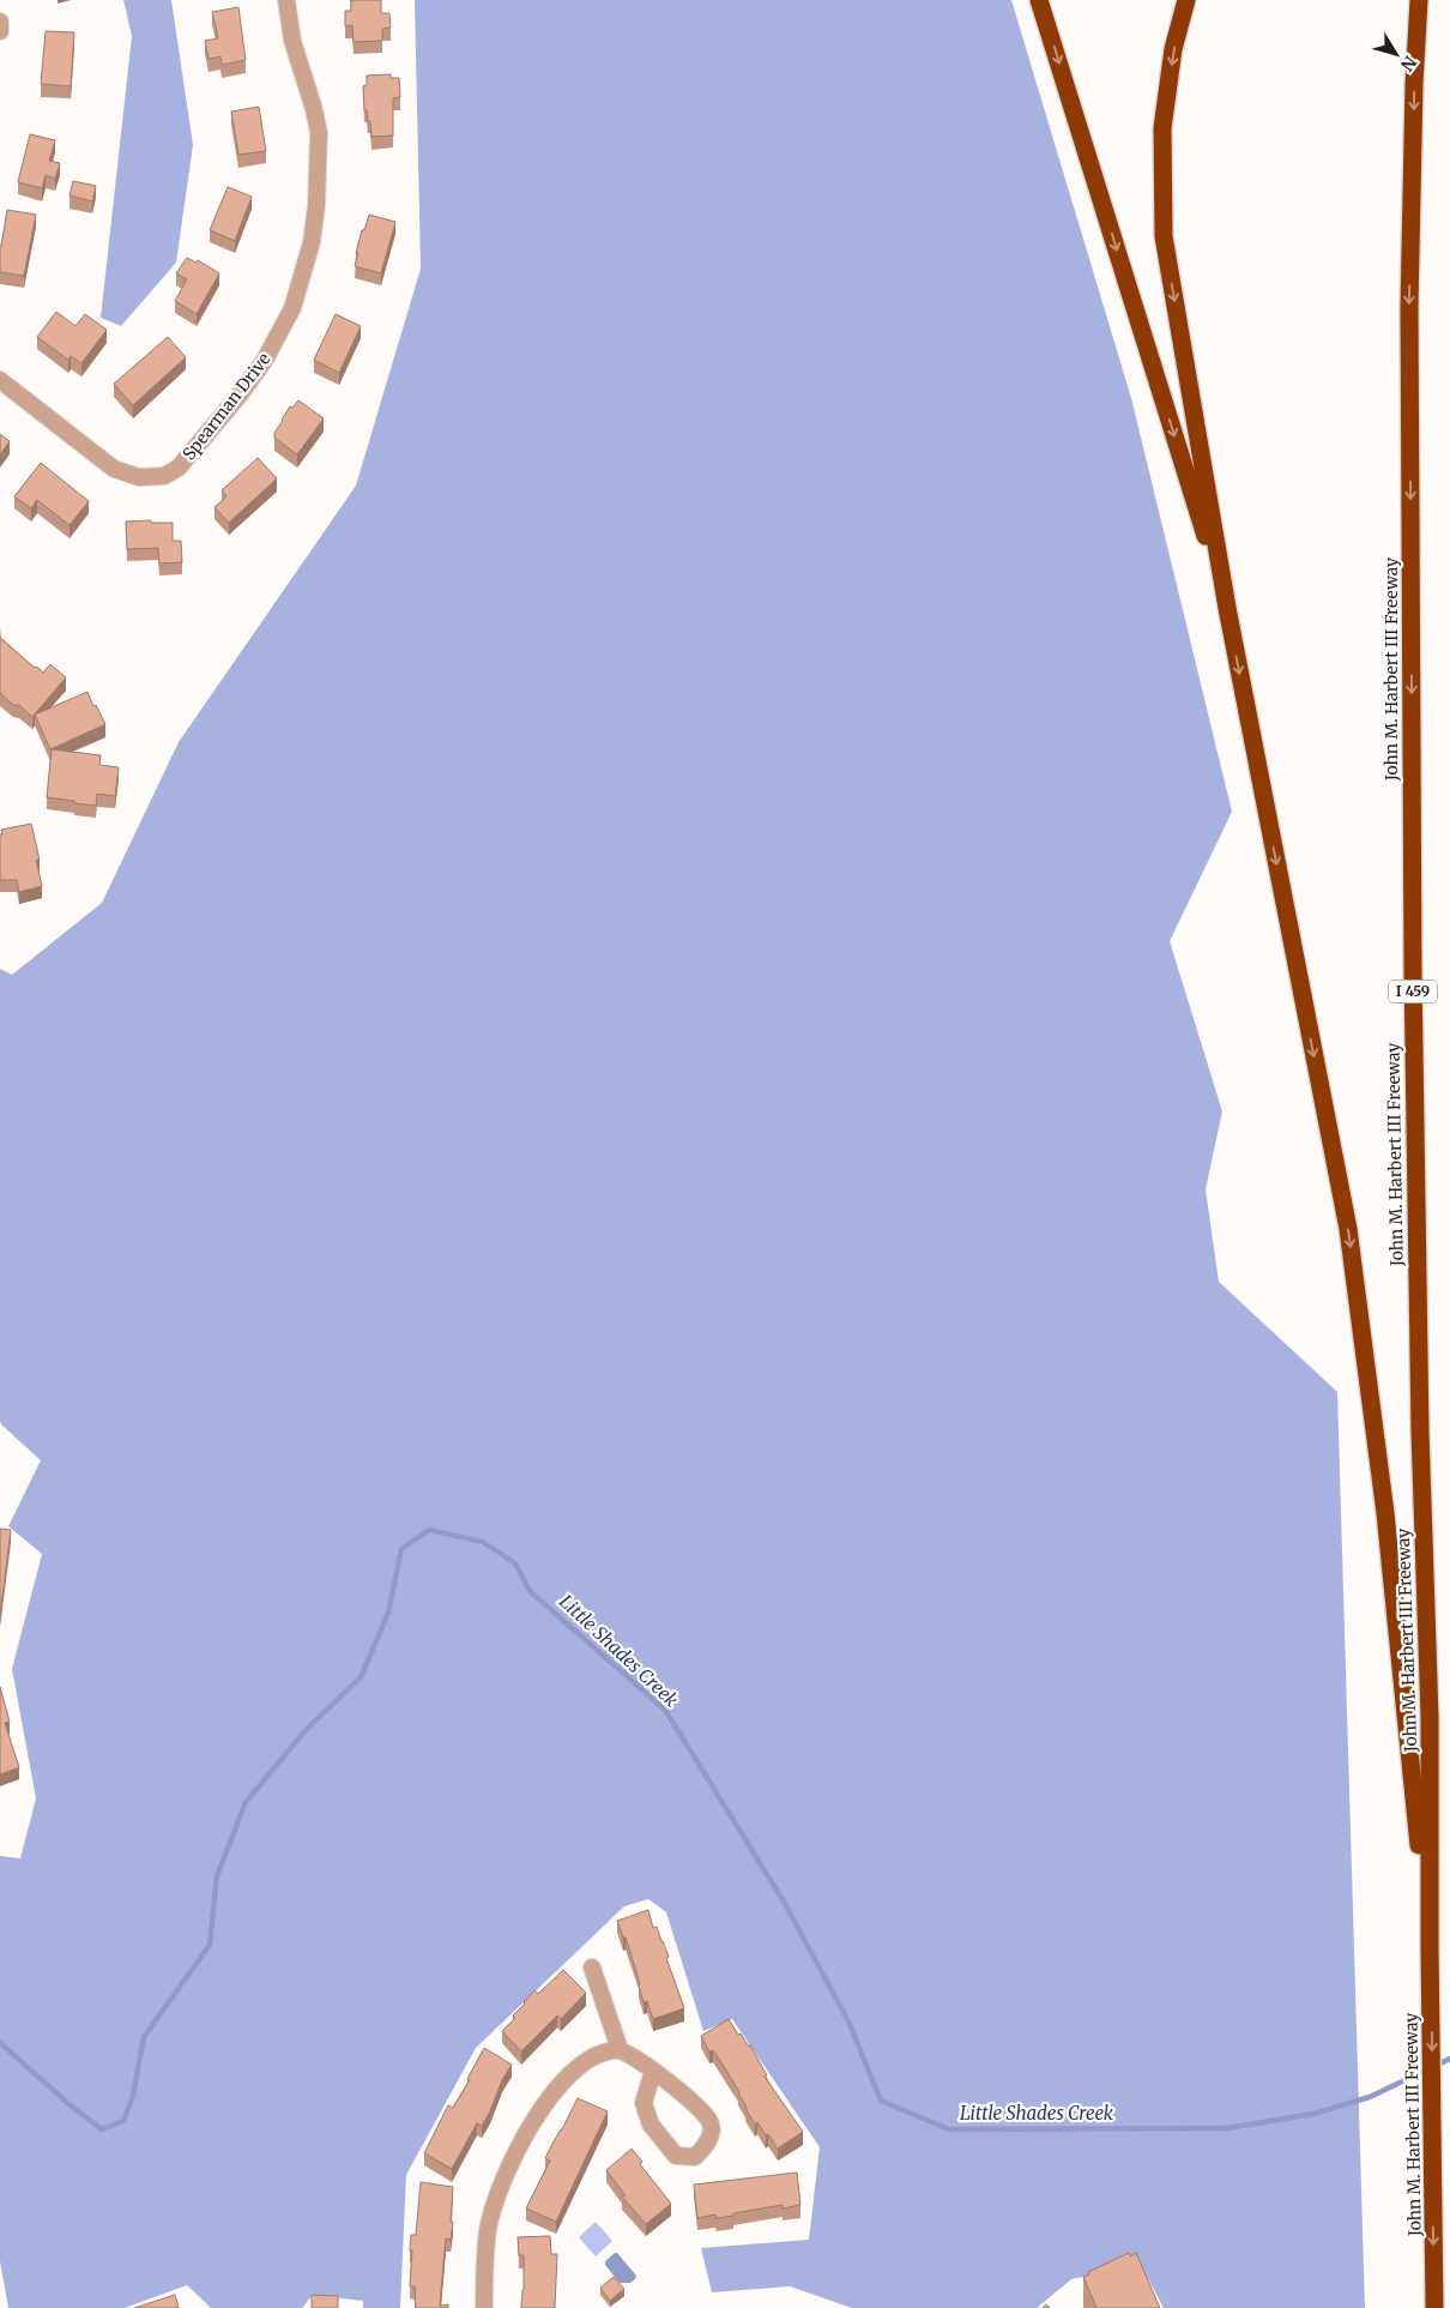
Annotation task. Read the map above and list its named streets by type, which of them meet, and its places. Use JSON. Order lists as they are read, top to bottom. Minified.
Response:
{"streets":{"highway":["John M. Harbert III Freeway","I 459"],"street":["Spearman Drive"]},"water":["Little Shades Creek"],"north":"bottom right"}
